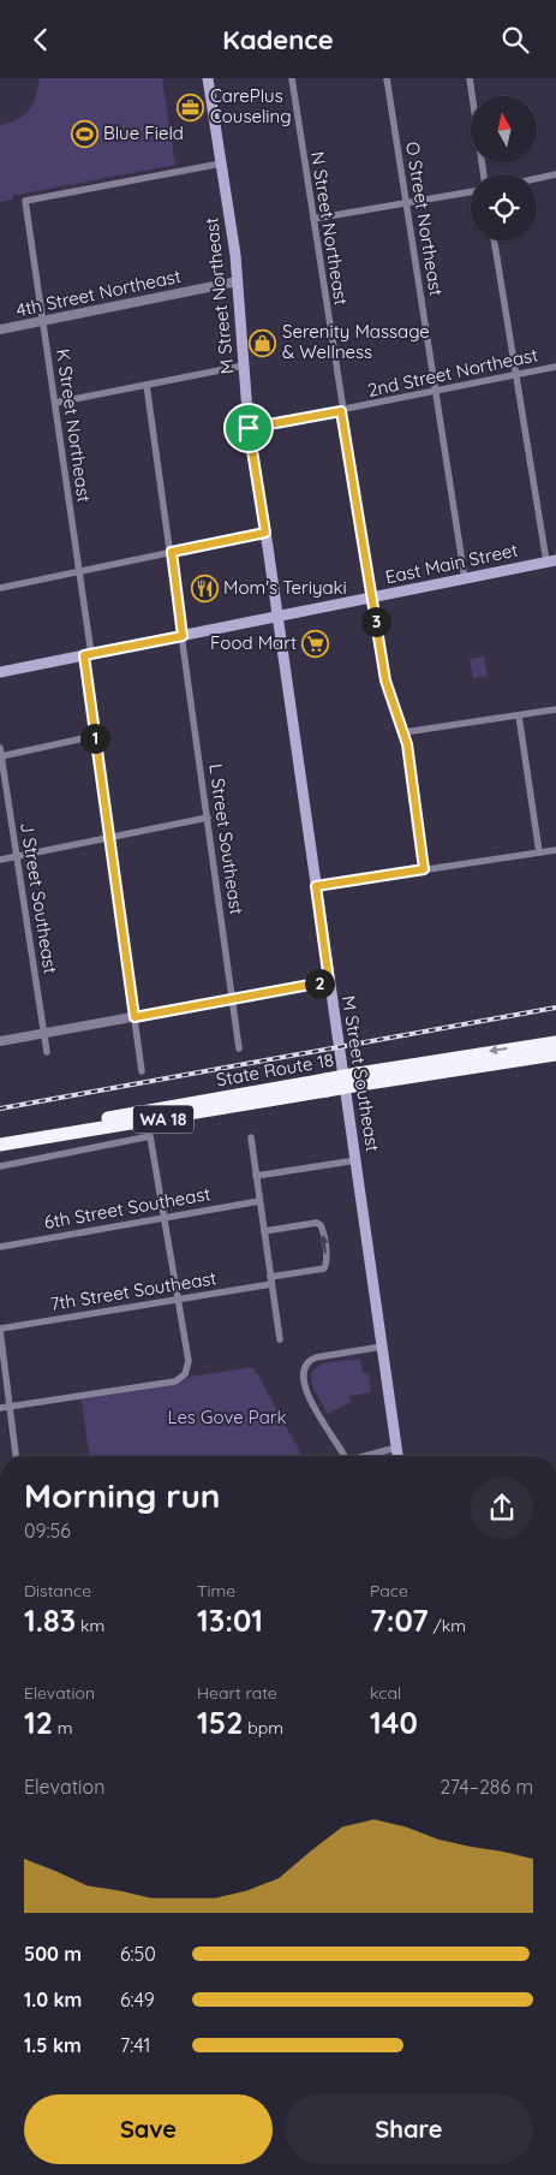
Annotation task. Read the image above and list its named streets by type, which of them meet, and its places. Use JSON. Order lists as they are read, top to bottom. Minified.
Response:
{"streets":{"highway":["State Route 18","WA 18"],"main road":["M Street Northeast","East Main Street","M Street Southeast"],"street":["O Street Northeast","N Street Northeast","4th Street Northeast","2nd Street Northeast","K Street Northeast","L Street Southeast","J Street Southeast","6th Street Southeast","7th Street Southeast"]},"crossings":[["O Street Northeast","2nd Street Northeast"],["O Street Northeast","East Main Street"],["N Street Northeast","2nd Street Northeast"],["N Street Northeast","East Main Street"],["4th Street Northeast","M Street Northeast"],["4th Street Northeast","K Street Northeast"],["M Street Northeast","2nd Street Northeast"],["M Street Northeast","K Street Northeast"],["M Street Northeast","East Main Street"],["M Street Northeast","M Street Southeast"],["K Street Northeast","East Main Street"],["East Main Street","L Street Southeast"],["East Main Street","M Street Southeast"]],"parks":["Les Gove Park"],"places":{"office":["CarePlus Couseling"],"sports":["Blue Field"],"shop":["Serenity Massage & Wellness"],"restaurant":["Mom's Teriyaki"],"supermarket":["Food Mart"]},"north":"top","page":{"header":"Kadence","pins":["3","1","2"],"heading":["Morning run","09:56"],"stats":[["Distance","1.83 km"],["Time","13:01"],["Pace","7:07 /km"],["Elevation","12 m"],["Heart rate","152 bpm"],["kcal","140"]],"chart":["Elevation","274–286 m"],"list":[{"name":"500 m","note":"6:50"},{"name":"1.0 km","note":"6:49"},{"name":"1.5 km","note":"7:41"}],"buttons":["Save","Share"]}}
